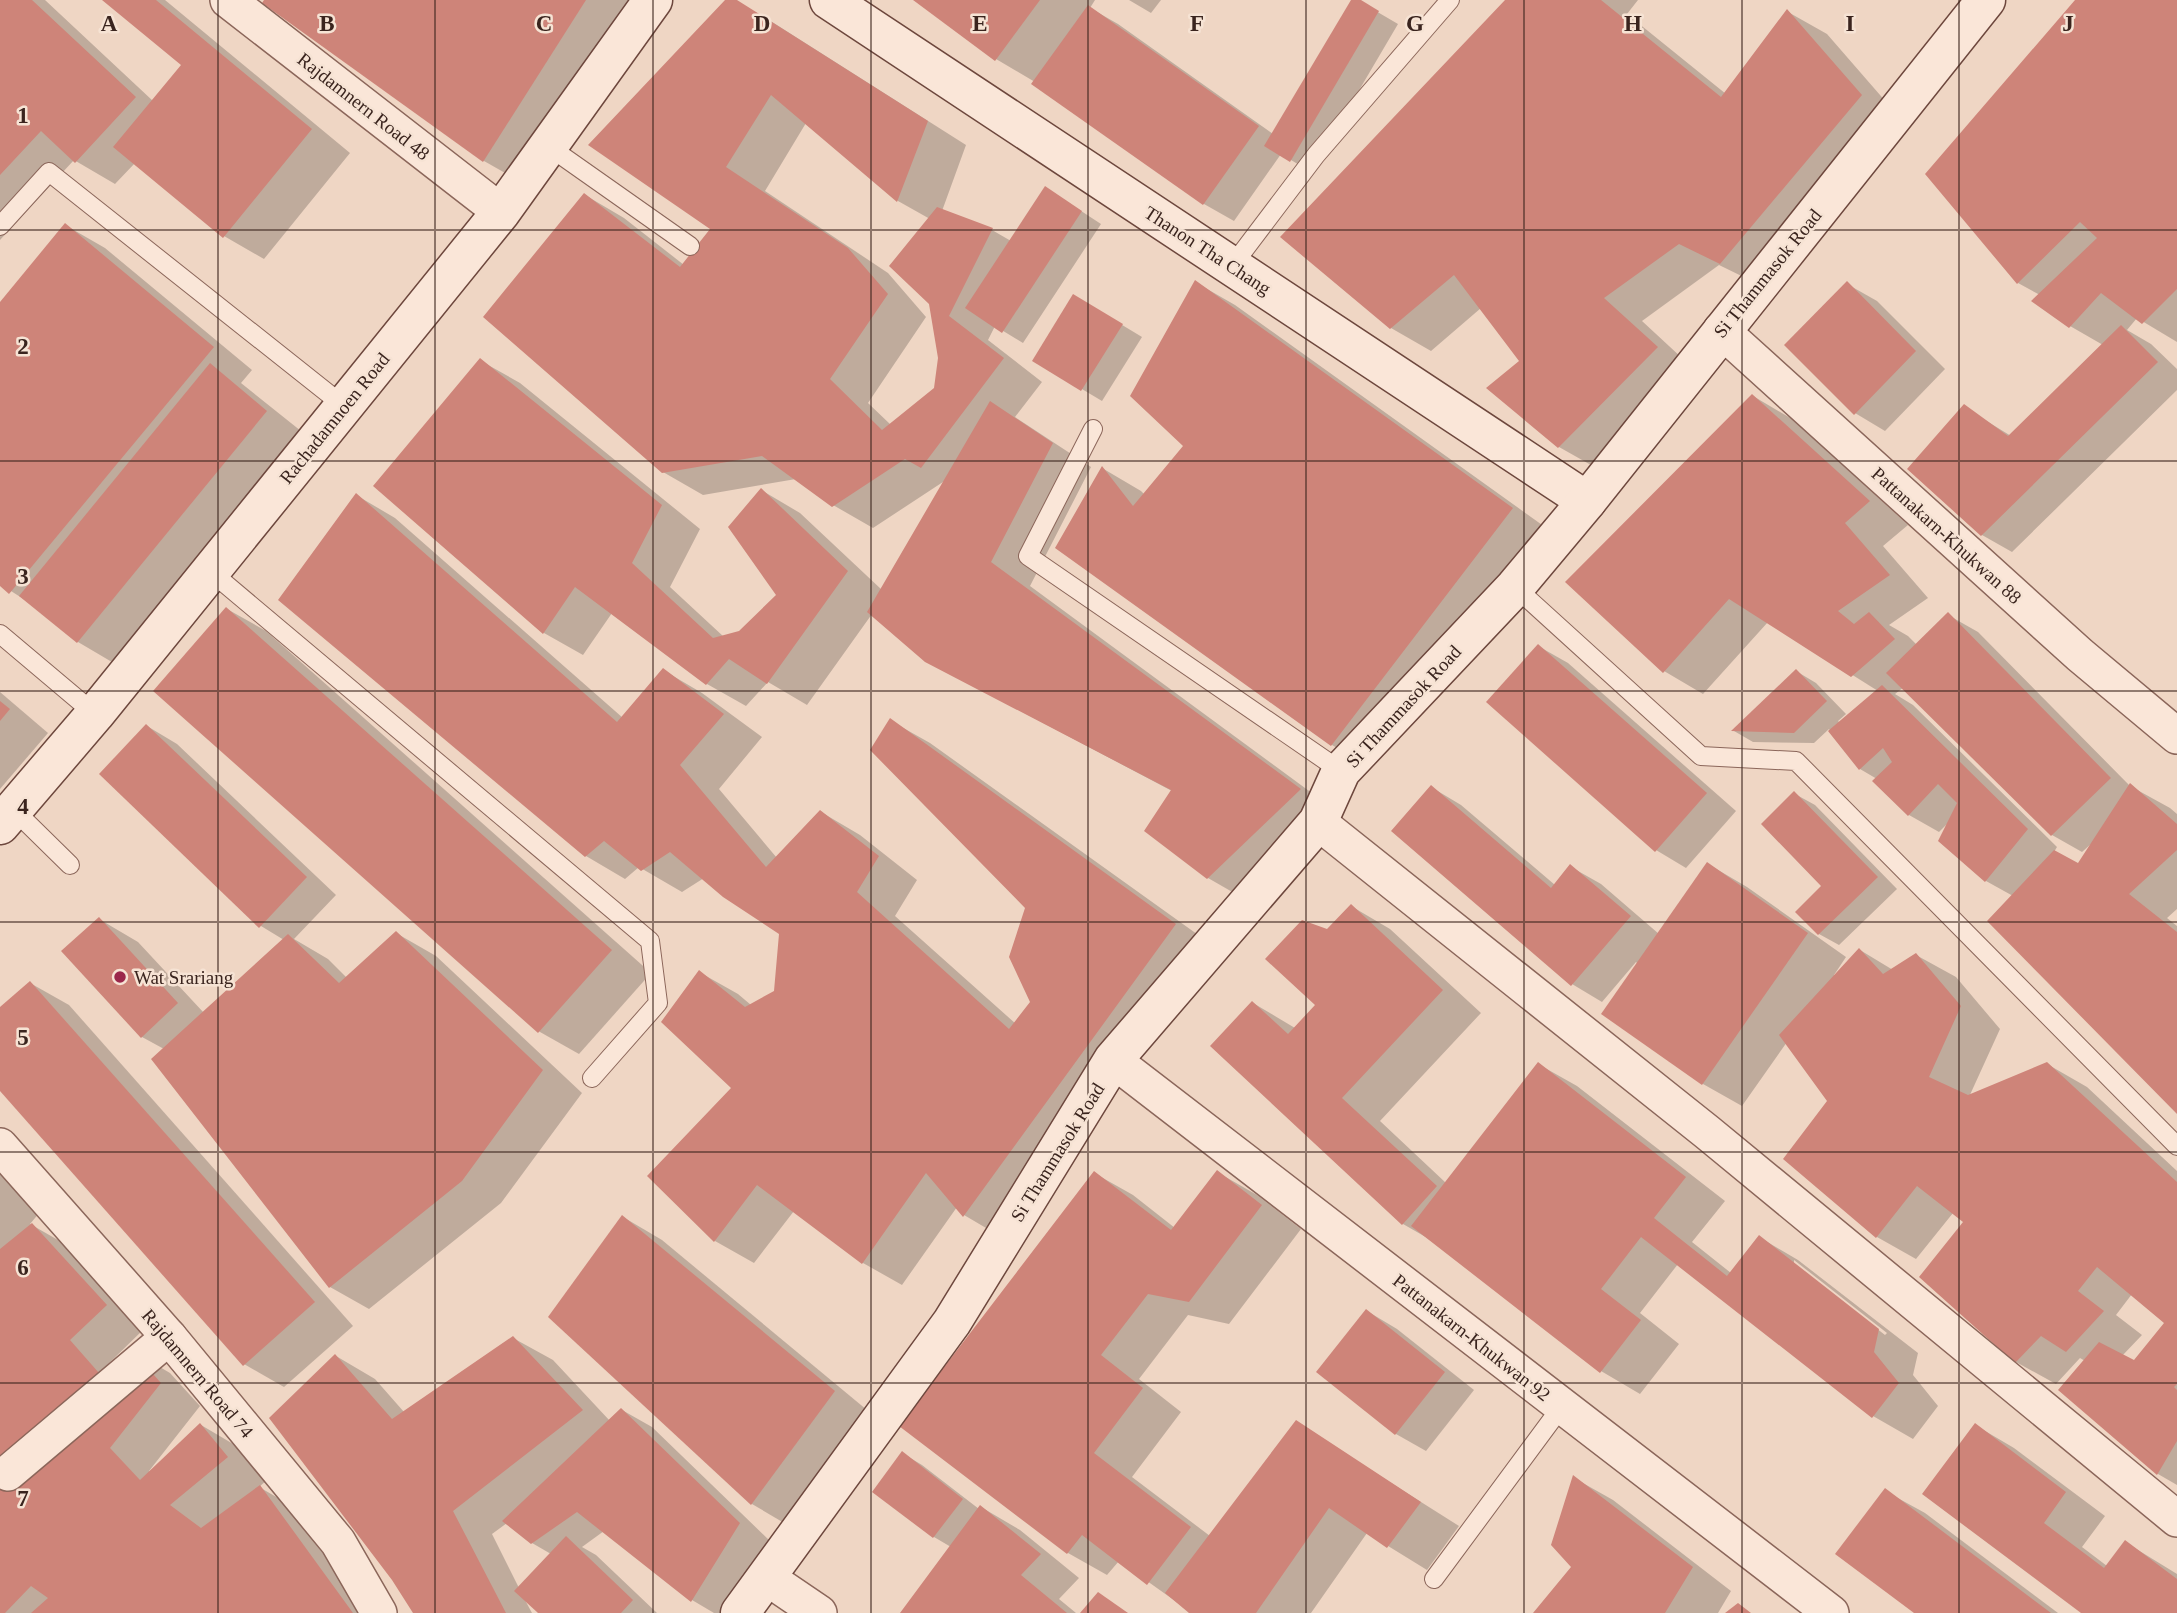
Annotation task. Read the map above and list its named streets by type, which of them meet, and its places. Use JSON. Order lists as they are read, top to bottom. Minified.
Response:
{"streets":{"street":["Rajdamnern Road 48","Thanon Tha Chang","Si Thammasok Road","Rachadamnoen Road","Pattanakarn-Khukwan 88","Pattanakarn-Khukwan 92","Rajdamnern Road 74"]},"crossings":[["Rajdamnern Road 48","Rachadamnoen Road"],["Thanon Tha Chang","Si Thammasok Road"],["Si Thammasok Road","Pattanakarn-Khukwan 88"],["Si Thammasok Road","Pattanakarn-Khukwan 92"]],"places":["Wat Srariang"],"grid":{"columns":["A","B","C","D","E","F","G","H","I","J"],"rows":["1","2","3","4","5","6","7"]}}
